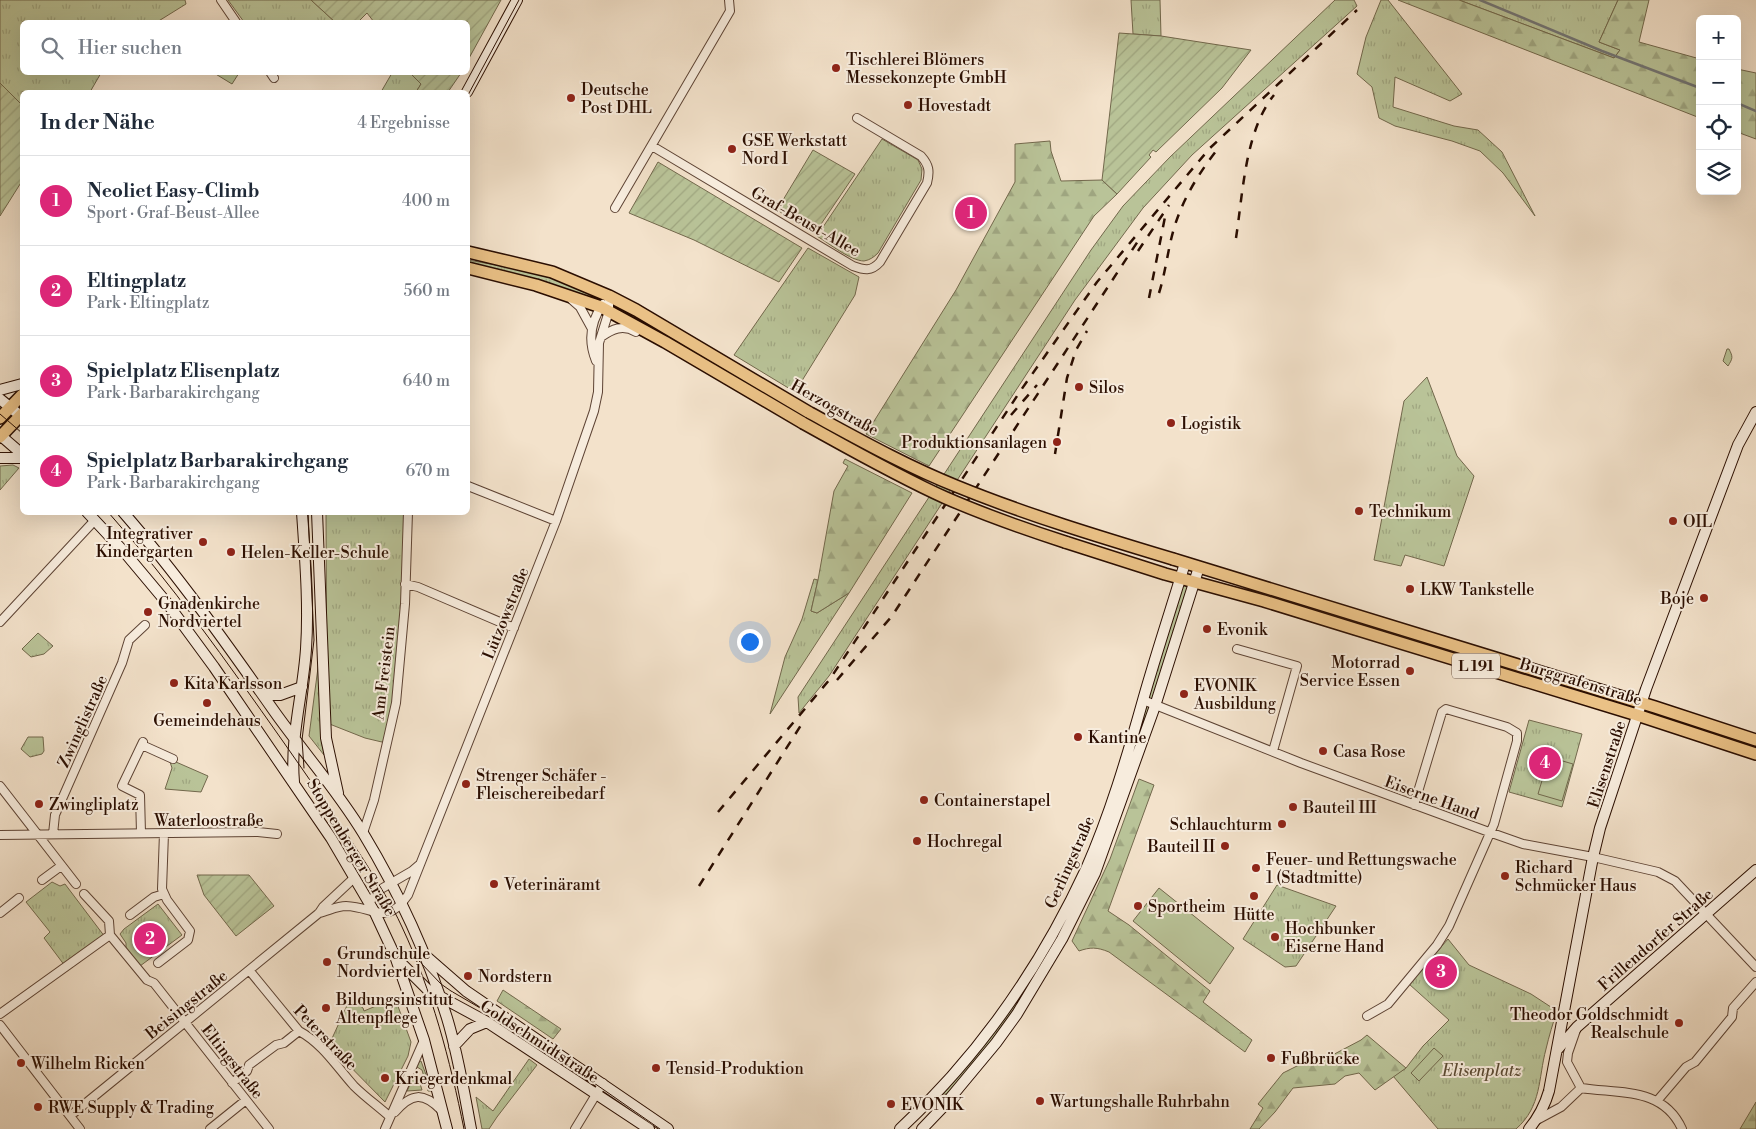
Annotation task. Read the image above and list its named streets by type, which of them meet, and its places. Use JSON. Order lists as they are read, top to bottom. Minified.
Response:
{"streets":{"main road":["Herzogstraße","L 191","Burggrafenstraße","Elisenstraße","Stoppenberger Straße","Gerlingstraße","Frillendorfer Straße","Goldschmidtstraße"],"street":["Graf-Beust-Allee","Lützowstraße","Am Freistein","Zwinglistraße","Eiserne Hand","Waterloostraße","Beisingstraße","Peterstraße","Eltingstraße"]},"crossings":[["Herzogstraße","Lützowstraße"],["Herzogstraße","Burggrafenstraße"],["Herzogstraße","Gerlingstraße"],["Lützowstraße","Stoppenberger Straße"],["Am Freistein","Stoppenberger Straße"],["Burggrafenstraße","Elisenstraße"],["Burggrafenstraße","Gerlingstraße"],["Zwinglistraße","Waterloostraße"],["Elisenstraße","Eiserne Hand"],["Elisenstraße","Frillendorfer Straße"],["Eiserne Hand","Gerlingstraße"],["Eiserne Hand","Frillendorfer Straße"],["Stoppenberger Straße","Beisingstraße"],["Stoppenberger Straße","Goldschmidtstraße"],["Beisingstraße","Peterstraße"],["Beisingstraße","Eltingstraße"]],"parks":["Elisenplatz"],"places":["Tischlerei Blömers Messekonzepte GmbH","Deutsche Post DHL","Hovestadt","GSE Werkstatt Nord I","Silos","Logistik","Produktionsanlagen","Technikum","OIL","Integrativer Kindergarten","Helen-Keller-Schule","LKW Tankstelle","Boje","Gnadenkirche Nordviertel","Evonik","Motorrad Service Essen","Kita Karlsson","EVONIK Ausbildung","Gemeindehaus","Kantine","Casa Rose","Strenger Schäfer - Fleischereibedarf","Containerstapel","Zwingliplatz","Bauteil III","Schlauchturm","Hochregal","Bauteil II","Feuer- und Rettungswache 1 (Stadtmitte)","Richard Schmücker Haus","Veterinäramt","Hütte","Sportheim","Hochbunker Eiserne Hand","Grundschule Nordviertel","Nordstern","Bildungsinstitut Altenpflege","Theodor Goldschmidt Realschule","Fußbrücke","Wilhelm Ricken","Tensid-Produktion","Kriegerdenkmal","Wartungshalle Ruhrbahn","EVONIK","RWE Supply & Trading"],"page":{"map_buttons":["+","−"],"search":"Hier suchen","heading":["In der Nähe","4 Ergebnisse"],"list":[{"mark":"1","name":"Neoliet Easy-Climb","note":"Sport · Graf-Beust-Allee","value":"400 m"},{"mark":"2","name":"Eltingplatz","note":"Park · Eltingplatz","value":"560 m"},{"mark":"3","name":"Spielplatz Elisenplatz","note":"Park · Barbarakirchgang","value":"640 m"},{"mark":"4","name":"Spielplatz Barbarakirchgang","note":"Park · Barbarakirchgang","value":"670 m"}],"pins":["1","4","2","3"]}}
